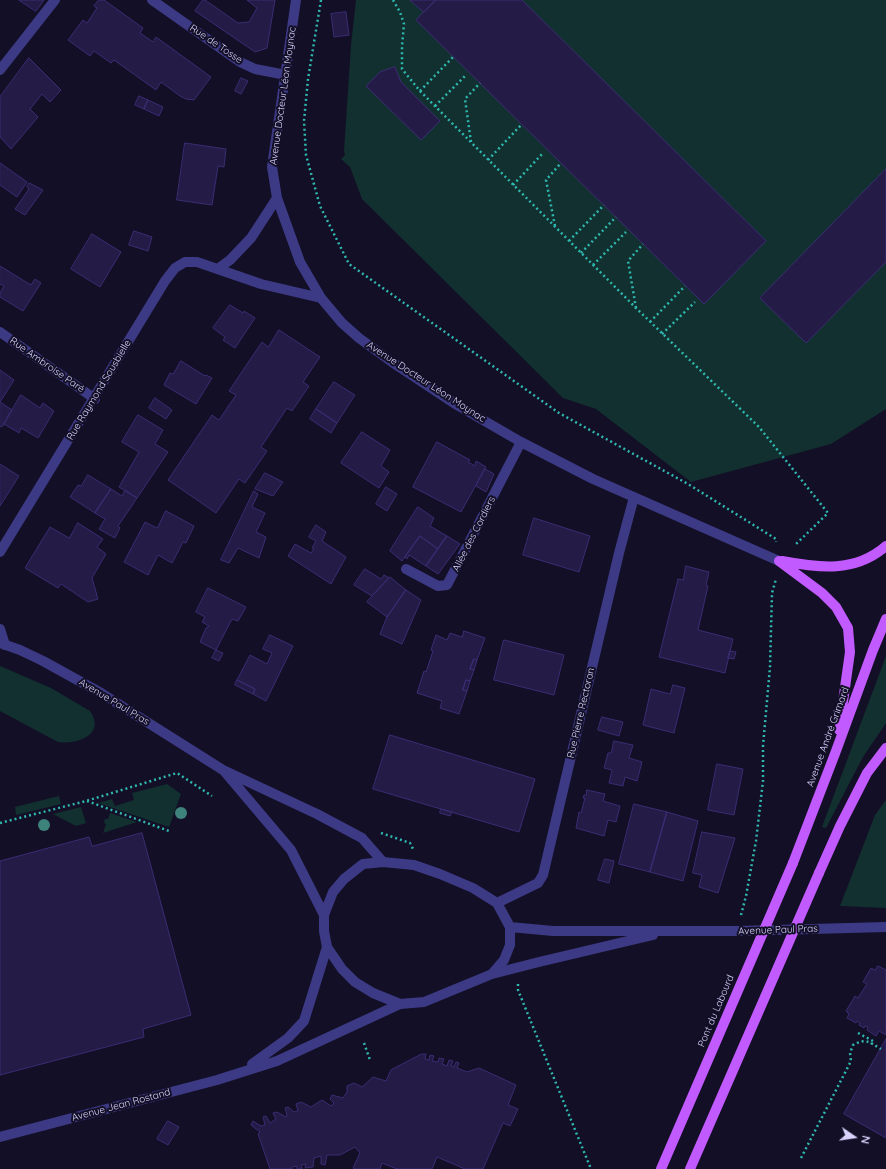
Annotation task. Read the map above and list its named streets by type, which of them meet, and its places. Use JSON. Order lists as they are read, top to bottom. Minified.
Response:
{"streets":{"main road":["Avenue André Grimard","Pont du Labourd"],"street":["Rue de Tosse","Avenue Docteur Léon Moynac","Rue Ambroise Paré","Rue Raymond Sousbielle","Allée des Cordiers","Avenue Paul Pras","Rue Pierre Rectoran","Avenue Jean Rostand"]},"crossings":[["Rue de Tosse","Avenue Docteur Léon Moynac"],["Avenue Docteur Léon Moynac","Rue Raymond Sousbielle"],["Avenue Docteur Léon Moynac","Allée des Cordiers"],["Avenue Docteur Léon Moynac","Rue Pierre Rectoran"],["Rue Ambroise Paré","Rue Raymond Sousbielle"],["Avenue Paul Pras","Avenue Jean Rostand"],["Avenue André Grimard","Pont du Labourd"]],"north":"right"}
